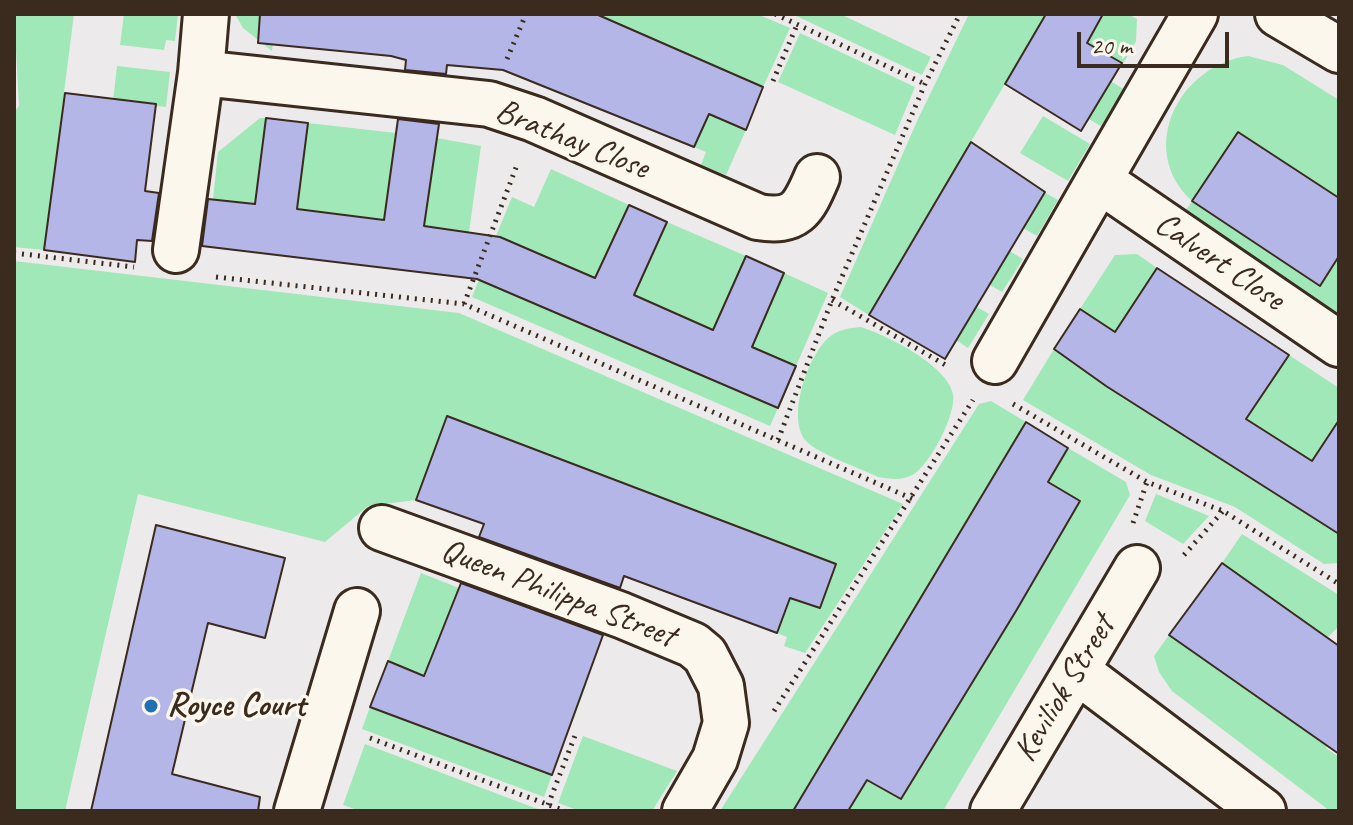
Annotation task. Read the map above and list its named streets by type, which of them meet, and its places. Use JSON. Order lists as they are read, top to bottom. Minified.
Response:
{"streets":{"street":["Brathay Close","Calvert Close","Queen Philippa Street","Keviliok Street"]},"places":["Royce Court"],"scale_bar":"20 m"}
